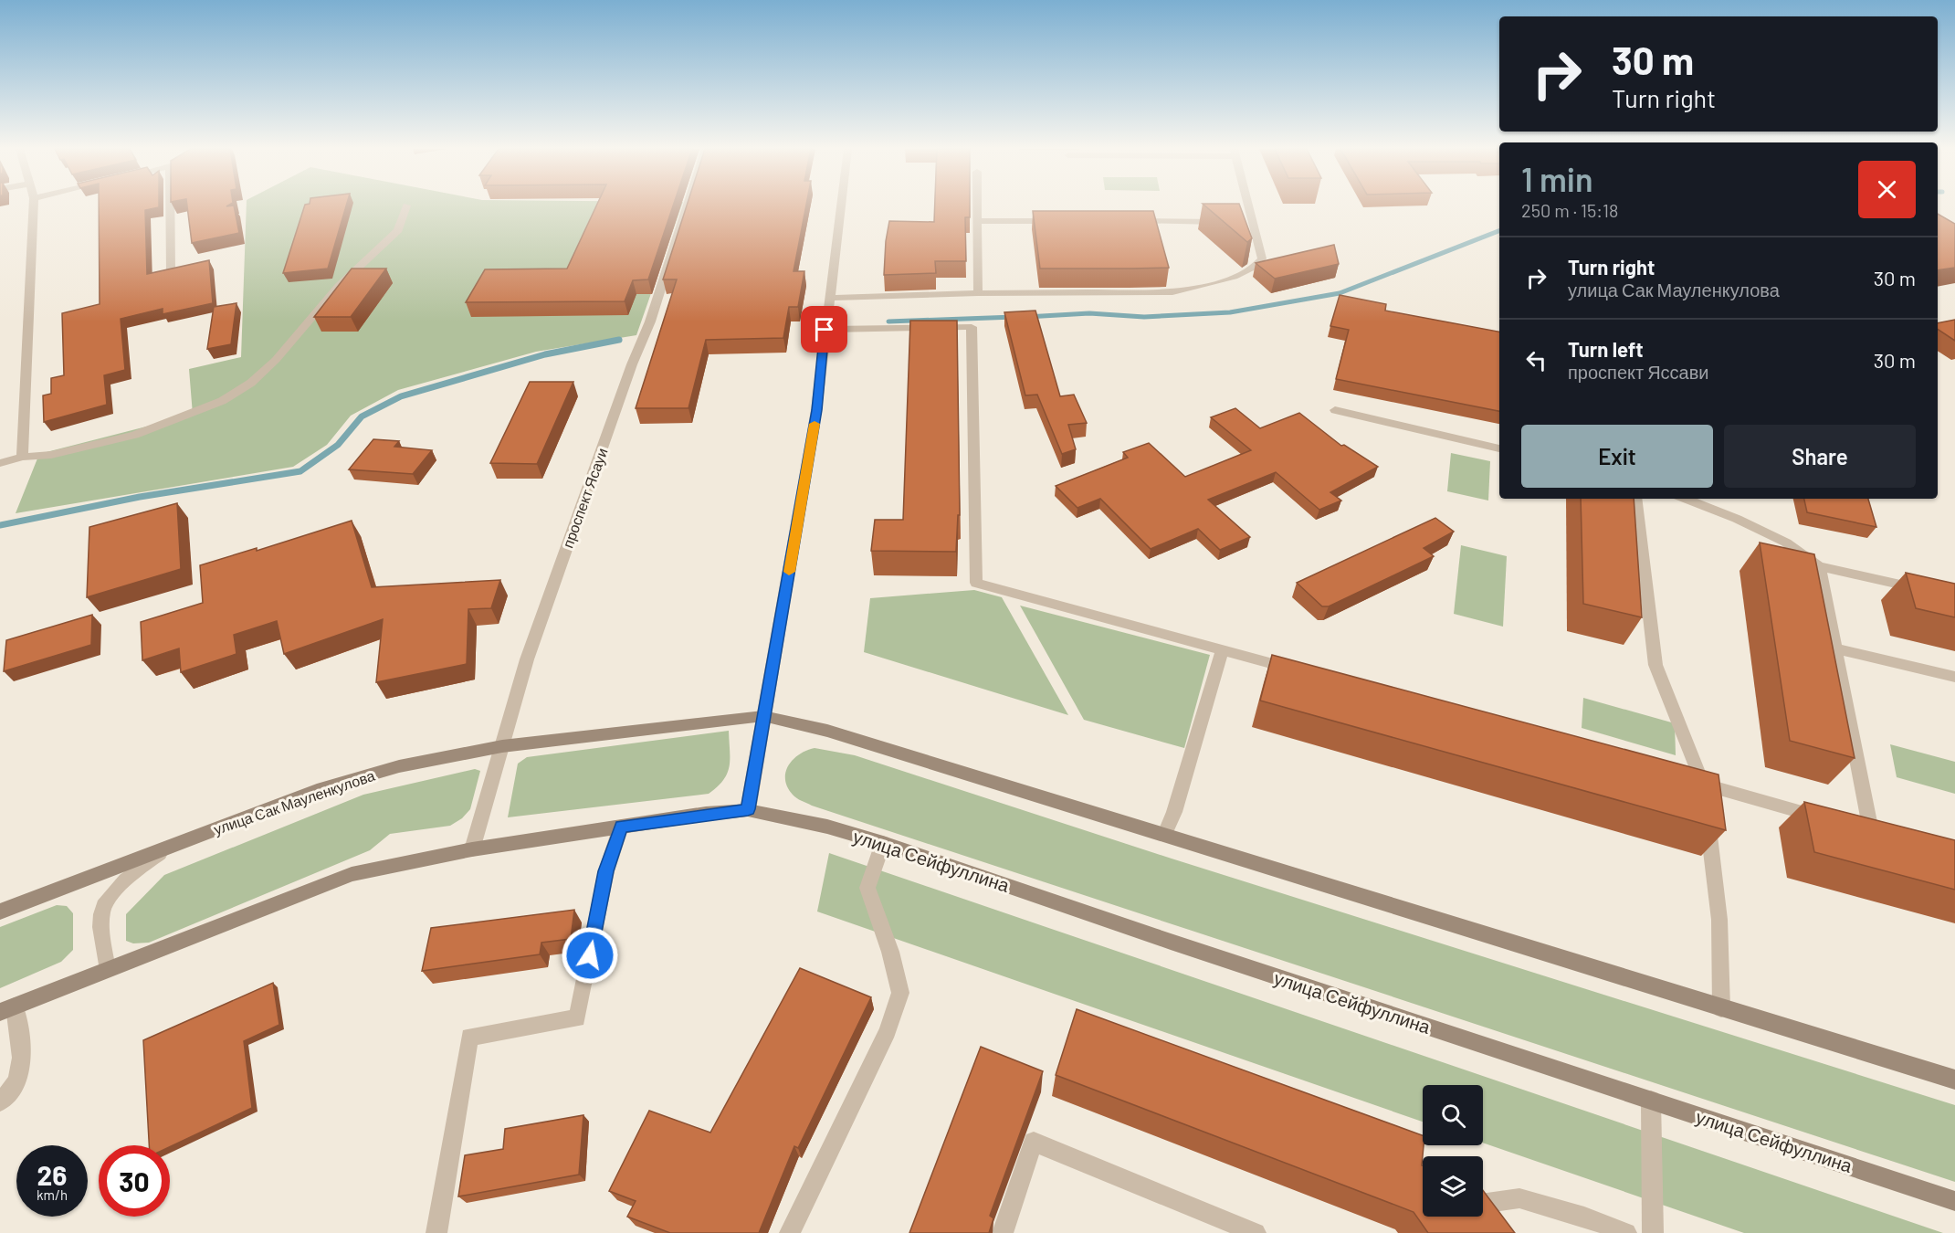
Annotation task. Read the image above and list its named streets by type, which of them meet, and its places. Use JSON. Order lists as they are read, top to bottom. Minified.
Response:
{"streets":{"main road":["улица Сак Мауленкулова","улица Сейфуллина"],"street":["проспект Ясауи"]},"crossings":[["проспект Ясауи","улица Сак Мауленкулова"]],"page":{"turn":["30 m","Turn right"],"heading":["1 min","250 m · 15:18"],"list":[{"name":"Turn right","note":"улица Сак Мауленкулова","value":"30 m"},{"name":"Turn left","note":"проспект Яссави","value":"30 m"}],"buttons":["Exit","Share"],"speed":"26 km/h","limit":"30"}}
